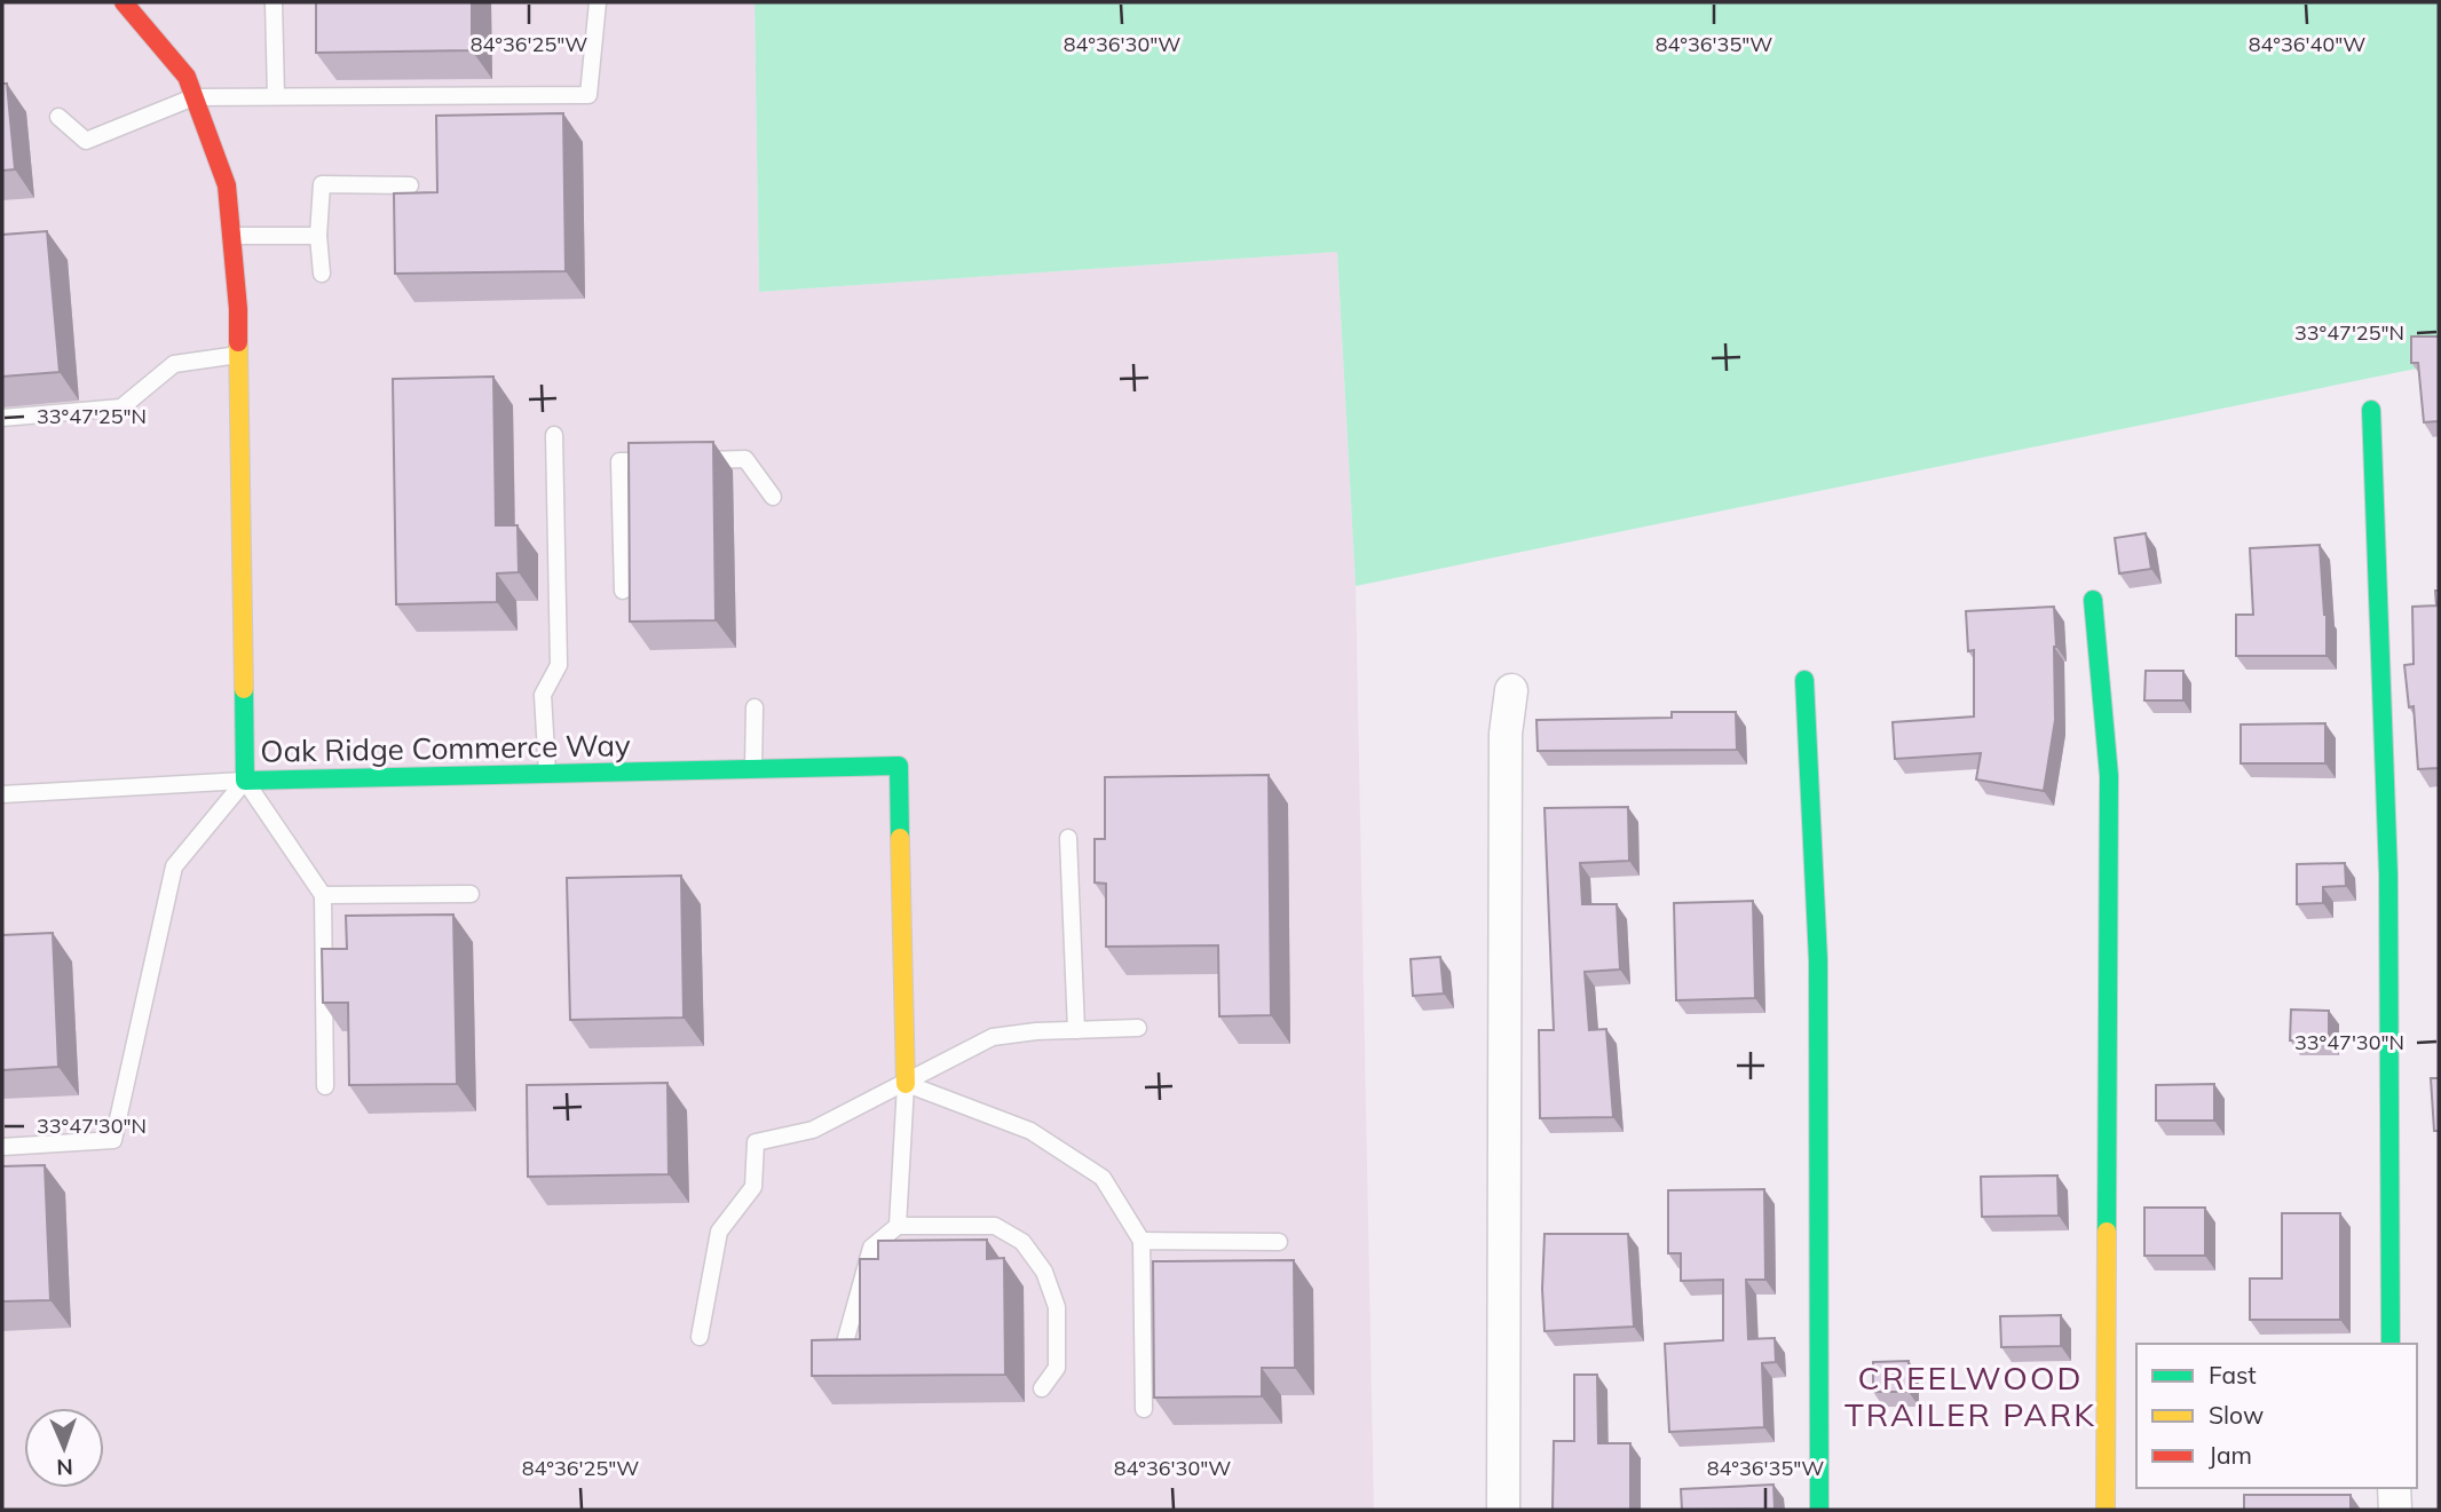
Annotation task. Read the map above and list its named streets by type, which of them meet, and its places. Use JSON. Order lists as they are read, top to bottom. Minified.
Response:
{"streets":{"street":["Oak Ridge Commerce Way"]},"districts":["CREELWOOD TRAILER PARK"],"legend":["Fast","Slow","Jam"],"north":"bottom","coordinates":["84°36'25\"W","84°36'30\"W","84°36'35\"W","84°36'40\"W","33°47'25\"N","33°47'30\"N"]}
